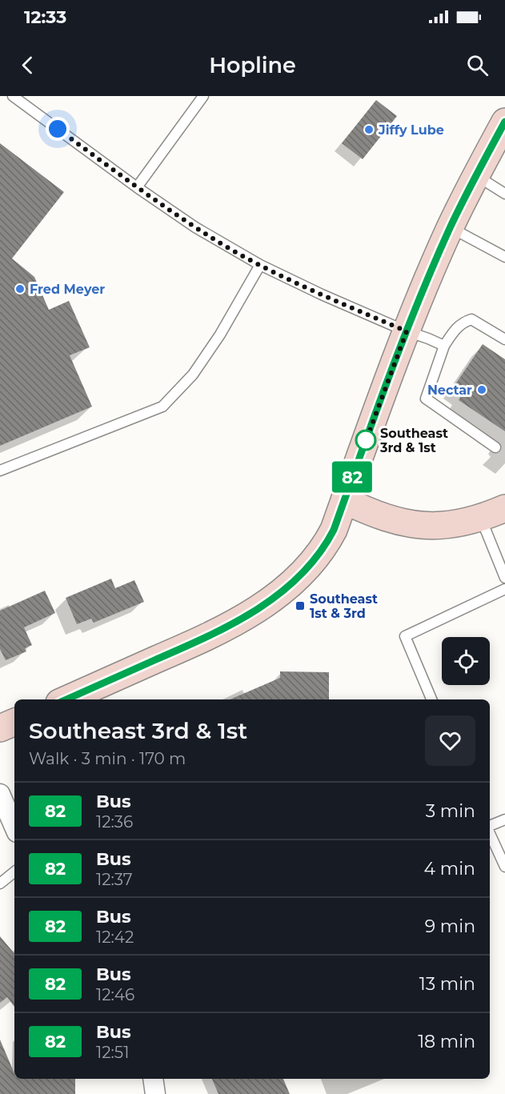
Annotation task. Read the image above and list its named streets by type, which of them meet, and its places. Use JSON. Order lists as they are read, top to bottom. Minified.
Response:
{"places":{"other":["Jiffy Lube","Fred Meyer","Nectar","Southeast 3rd & 1st"],"transit":["Southeast 1st & 3rd"]},"lines":["bus line 82"],"page":{"status":"12:33","header":"Hopline","on_map":"82","heading":["Southeast 3rd & 1st","Walk · 3 min · 170 m"],"list":[{"mark":"82","name":"Bus","note":"12:36","value":"3 min"},{"mark":"82","name":"Bus","note":"12:37","value":"4 min"},{"mark":"82","name":"Bus","note":"12:42","value":"9 min"},{"mark":"82","name":"Bus","note":"12:46","value":"13 min"},{"mark":"82","name":"Bus","note":"12:51","value":"18 min"}]}}
